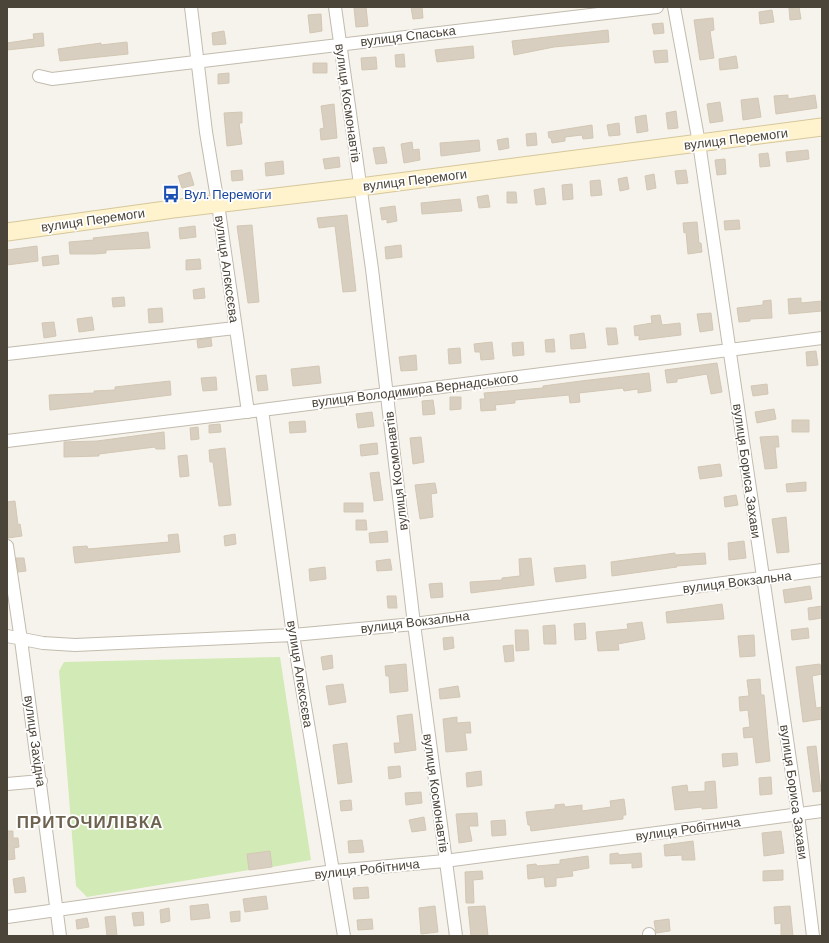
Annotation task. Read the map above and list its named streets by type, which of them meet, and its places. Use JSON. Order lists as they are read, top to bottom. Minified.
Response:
{"streets":{"main road":["вулиця Перемоги"],"street":["вулиця Спаська","вулиця Космонавтів","вулиця Алєксєєва","вулиця Володимира Вернадського","вулиця Бориса Захави","вулиця Вокзальна","вулиця Західна","вулиця Робітнича"]},"crossings":[["вулиця Спаська","вулиця Космонавтів"],["вулиця Спаська","вулиця Алєксєєва"],["вулиця Космонавтів","вулиця Перемоги"],["вулиця Космонавтів","вулиця Володимира Вернадського"],["вулиця Космонавтів","вулиця Вокзальна"],["вулиця Космонавтів","вулиця Робітнича"],["вулиця Перемоги","вулиця Алєксєєва"],["вулиця Перемоги","вулиця Бориса Захави"],["вулиця Алєксєєва","вулиця Володимира Вернадського"],["вулиця Алєксєєва","вулиця Вокзальна"],["вулиця Алєксєєва","вулиця Робітнича"],["вулиця Володимира Вернадського","вулиця Бориса Захави"],["вулиця Бориса Захави","вулиця Вокзальна"],["вулиця Бориса Захави","вулиця Робітнича"],["вулиця Вокзальна","вулиця Західна"],["вулиця Західна","вулиця Робітнича"]],"districts":["ПРИТОЧИЛІВКА"],"places":{"bus stop":["Вул. Перемоги"]}}
